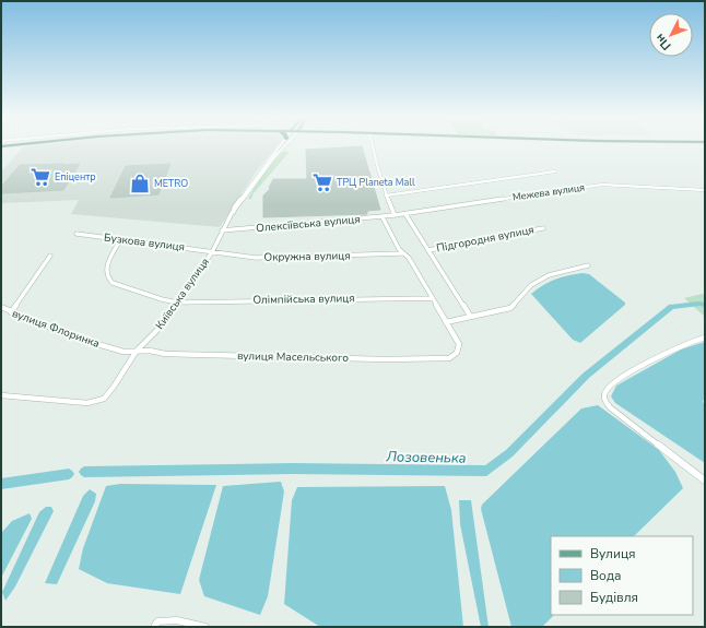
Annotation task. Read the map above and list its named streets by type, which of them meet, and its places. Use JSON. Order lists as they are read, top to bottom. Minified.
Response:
{"streets":{"street":["Межева вулиця","Олексіївська вулиця","Підгородня вулиця","Бузкова вулиця","Окружна вулиця","Київська вулиця","Олімпійська вулиця","вулиця Флоринка","вулиця Масельського"]},"crossings":[["Межева вулиця","Олексіївська вулиця"],["Олексіївська вулиця","Київська вулиця"],["Бузкова вулиця","Окружна вулиця"],["Бузкова вулиця","Київська вулиця"],["Бузкова вулиця","Олімпійська вулиця"],["Окружна вулиця","Київська вулиця"],["Київська вулиця","Олімпійська вулиця"],["Київська вулиця","вулиця Флоринка"],["Київська вулиця","вулиця Масельського"],["вулиця Флоринка","вулиця Масельського"]],"water":["Лозовенька"],"places":{"supermarket":["Епіцентр","ТРЦ Planeta Mall"],"shop":["METRO"]},"legend":["Вулиця","Вода","Будівля"],"north":"bottom left"}
